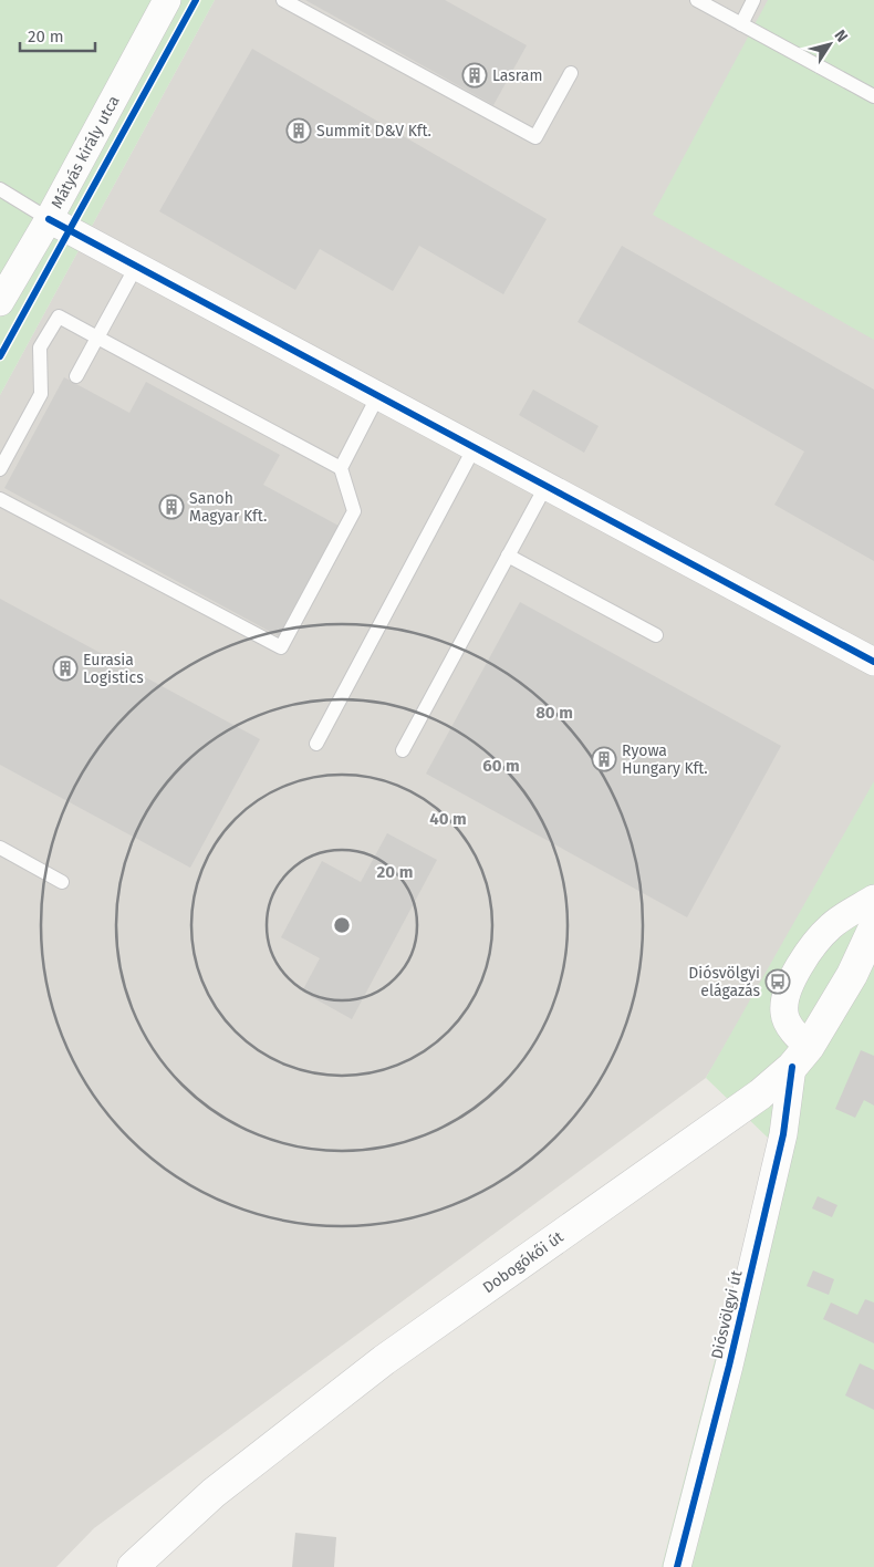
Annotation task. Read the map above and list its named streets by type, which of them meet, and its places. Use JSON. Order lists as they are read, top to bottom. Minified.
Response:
{"streets":{"main road":["Dobogókői út"],"street":["Mátyás király utca","Diósvölgyi út"]},"crossings":[["Dobogókői út","Diósvölgyi út"]],"places":{"building":["Lasram","Summit D&V Kft.","Sanoh Magyar Kft.","Eurasia Logistics","Ryowa Hungary Kft."],"bus stop":["Diósvölgyi elágazás"]},"scale_bar":"20 m","north":"top right","rings":["80 m","60 m","40 m","20 m"]}
